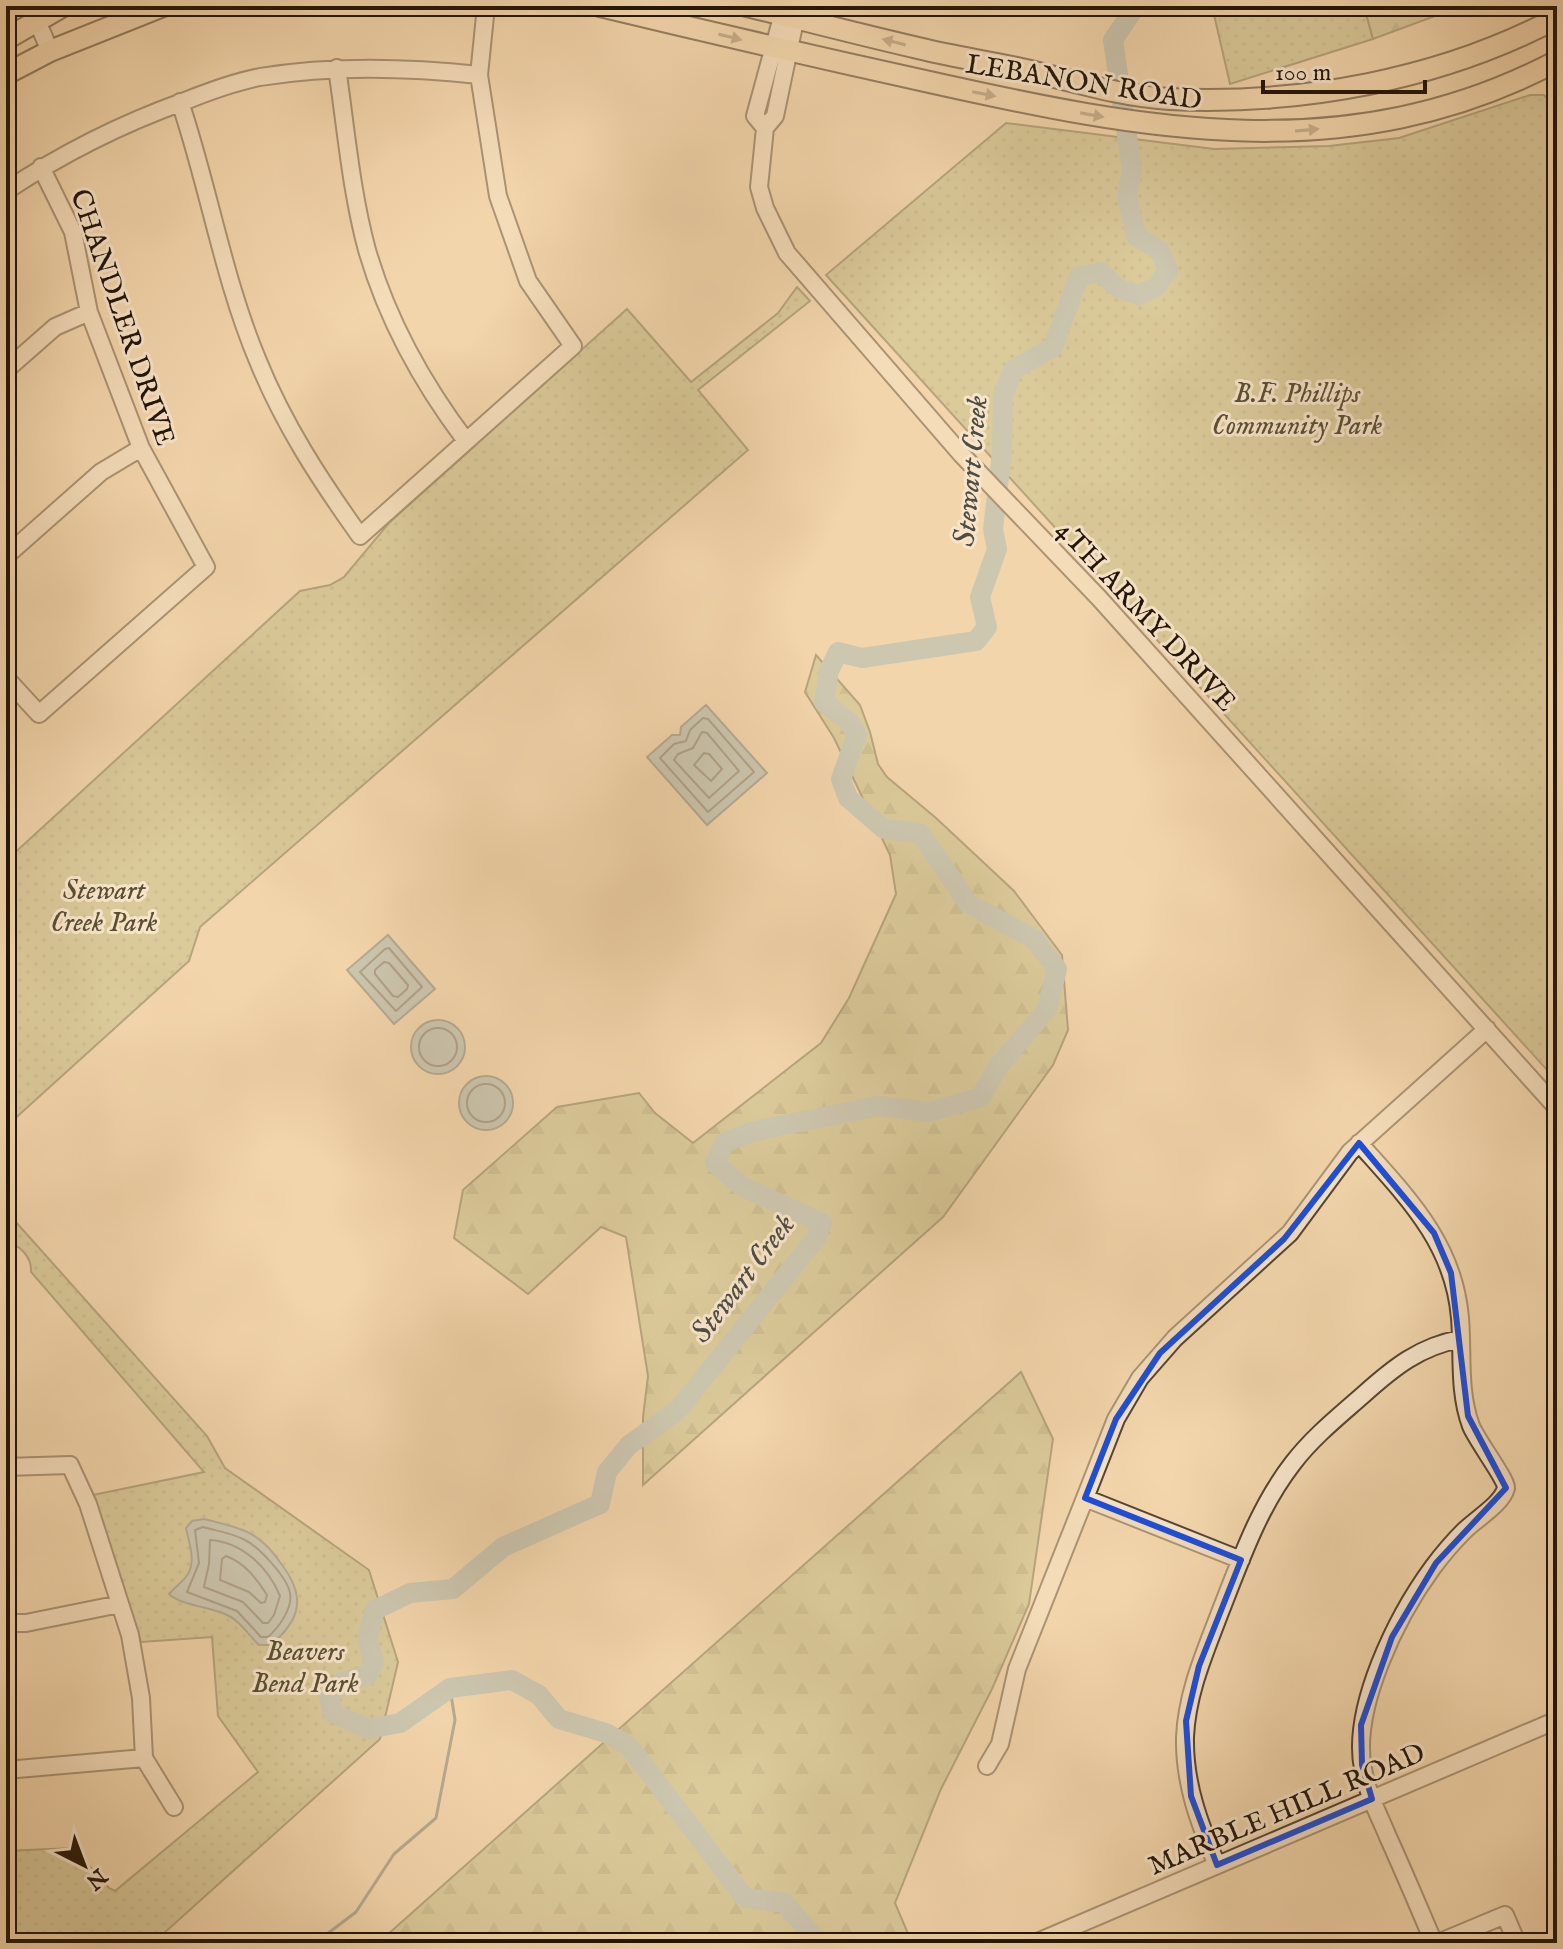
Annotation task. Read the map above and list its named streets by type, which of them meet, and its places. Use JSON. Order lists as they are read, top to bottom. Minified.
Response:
{"streets":{"main road":["LEBANON ROAD"],"street":["CHANDLER DRIVE","4TH ARMY DRIVE","MARBLE HILL ROAD"]},"crossings":[["LEBANON ROAD","4TH ARMY DRIVE"]],"water":["Stewart Creek"],"parks":["B.F. Phillips Community Park","Stewart Creek Park","Beavers Bend Park"],"scale_bar":"100 m","north":"bottom right"}
